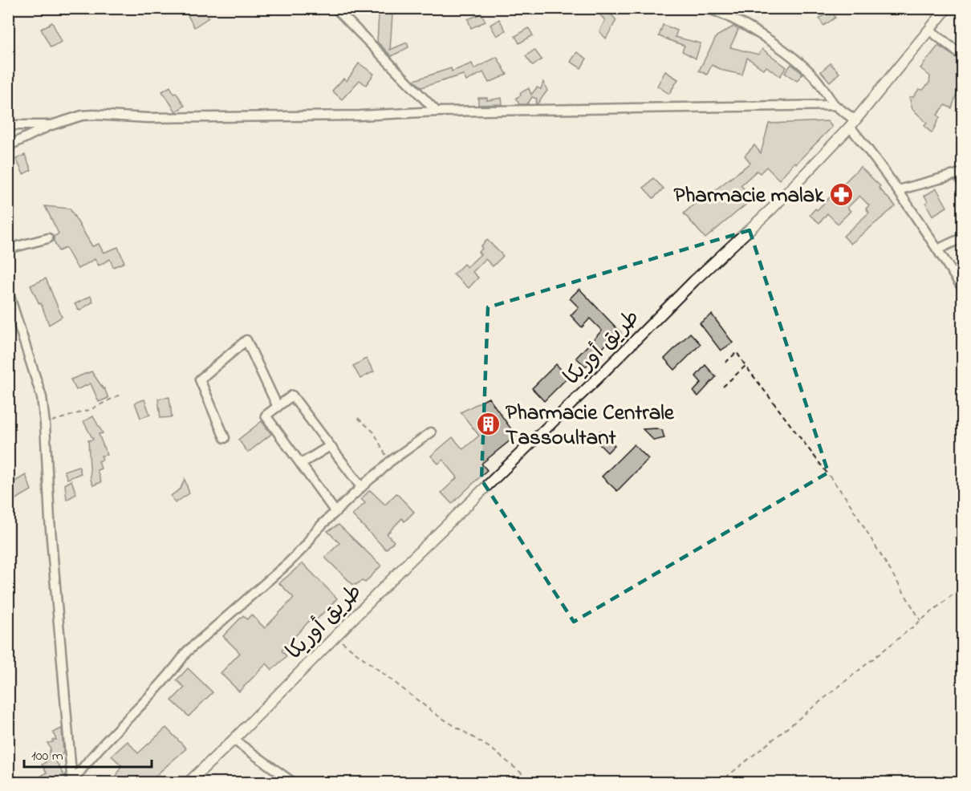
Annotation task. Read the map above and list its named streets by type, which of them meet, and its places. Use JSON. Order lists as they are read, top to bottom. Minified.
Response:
{"streets":{"street":["طريق أوريكا"]},"places":{"pharmacy":["Pharmacie malak"],"building":["Pharmacie Centrale Tassoultant"]},"scale_bar":"100 m"}
